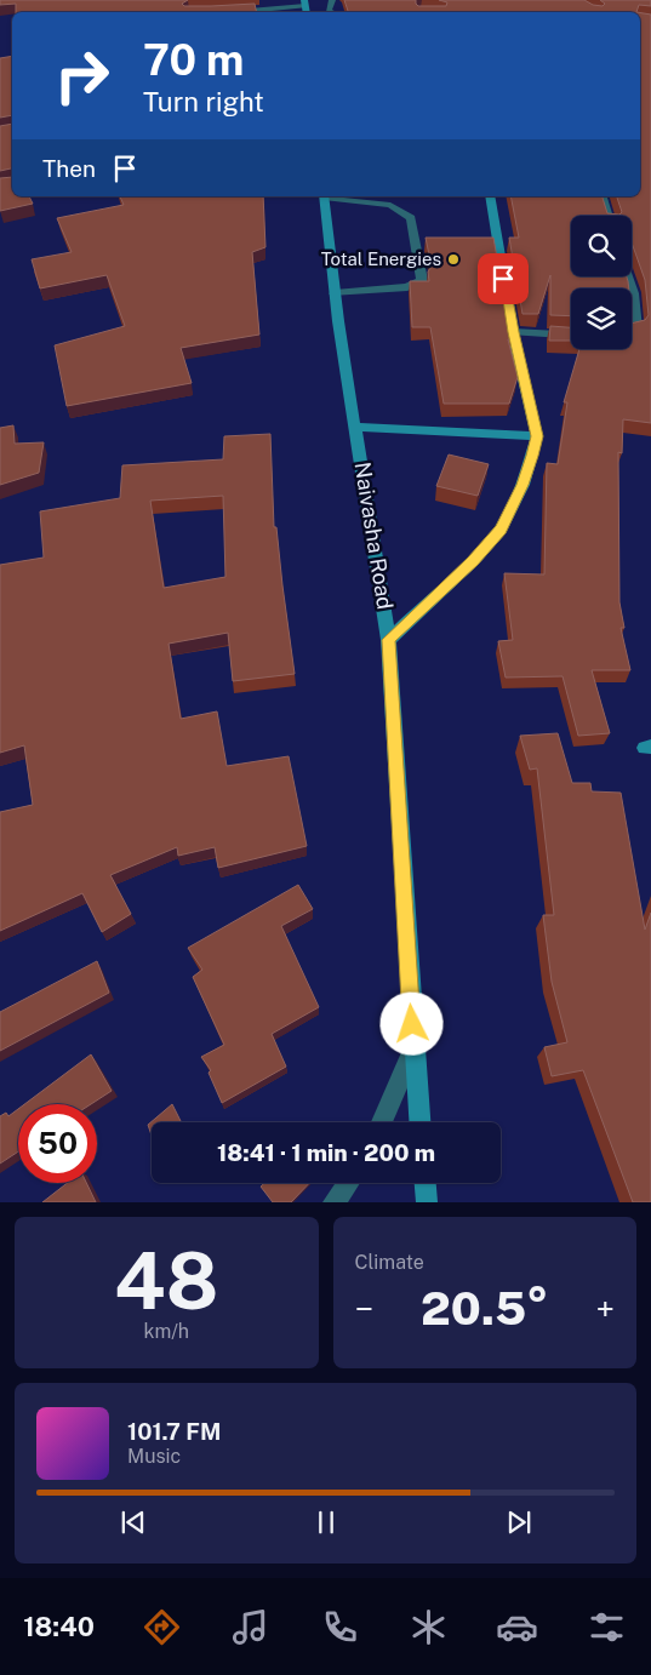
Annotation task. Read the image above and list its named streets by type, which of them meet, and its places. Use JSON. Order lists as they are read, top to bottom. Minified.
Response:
{"streets":{"main road":["Naivasha Road"]},"places":["Total Energies"],"page":{"turn":["70 m","Turn right"],"then":"Then","limit":"50","trip":"18:41 · 1 min · 200 m","tile":[["48","km/h"],"Climate"],"heat":["−","20.5°","+"],"song":["101.7 FM","Music"],"tabs":"18:40"}}
